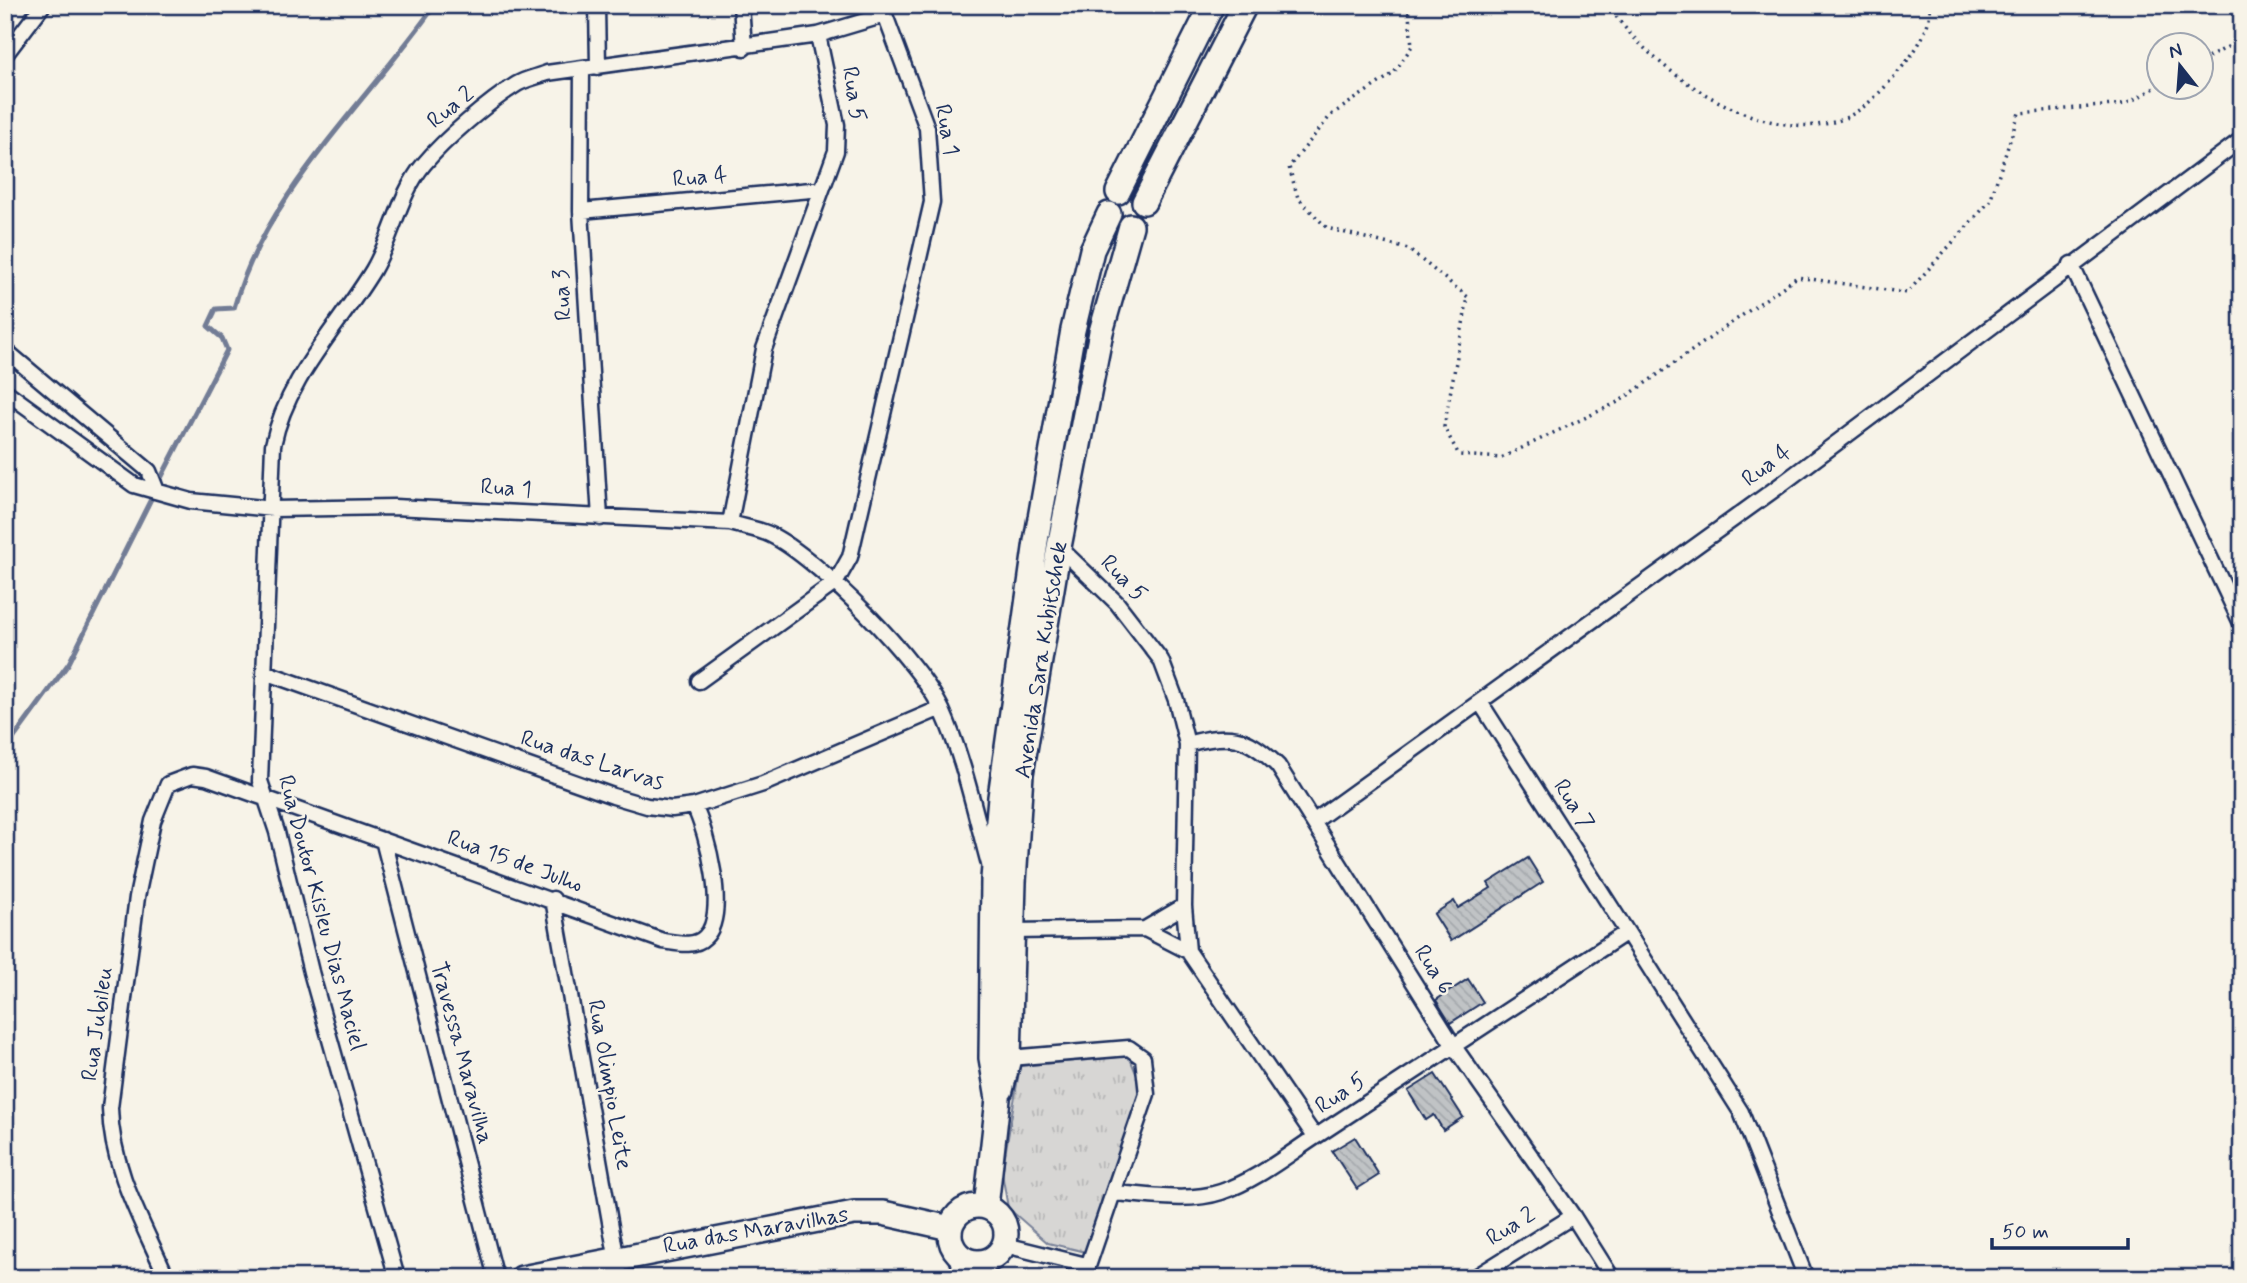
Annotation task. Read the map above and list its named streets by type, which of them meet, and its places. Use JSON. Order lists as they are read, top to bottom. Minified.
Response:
{"streets":{"main road":["Avenida Sara Kubitschek","Rua das Maravilhas"],"street":["Rua 5","Rua 2","Rua 1","Rua 4","Rua 3","Rua das Larvas","Rua 7","Rua 15 de Julho","Rua Doutor Kisleu Dias Maciel","Rua 6","Rua Jubileu","Travessa Maravilha","Rua Olimpio Leite"]},"crossings":[["Rua 5","Rua 2"],["Rua 5","Rua 1"],["Rua 5","Rua 4"],["Rua 5","Avenida Sara Kubitschek"],["Rua 5","Rua 7"],["Rua 5","Rua 6"],["Rua 2","Rua 1"],["Rua 2","Rua 3"],["Rua 2","Rua Doutor Kisleu Dias Maciel"],["Rua 2","Rua 6"],["Rua 1","Rua 3"],["Rua 1","Avenida Sara Kubitschek"],["Rua 1","Rua das Larvas"],["Rua 1","Rua Doutor Kisleu Dias Maciel"],["Rua 4","Rua 3"],["Rua 4","Rua 7"],["Rua 4","Rua 6"],["Rua das Larvas","Rua 15 de Julho"],["Rua das Larvas","Rua Doutor Kisleu Dias Maciel"],["Rua 15 de Julho","Rua Doutor Kisleu Dias Maciel"],["Rua 15 de Julho","Rua Jubileu"],["Rua 15 de Julho","Travessa Maravilha"],["Rua 15 de Julho","Rua Olimpio Leite"],["Rua Olimpio Leite","Rua das Maravilhas"]],"scale_bar":"50 m","north":"top"}
